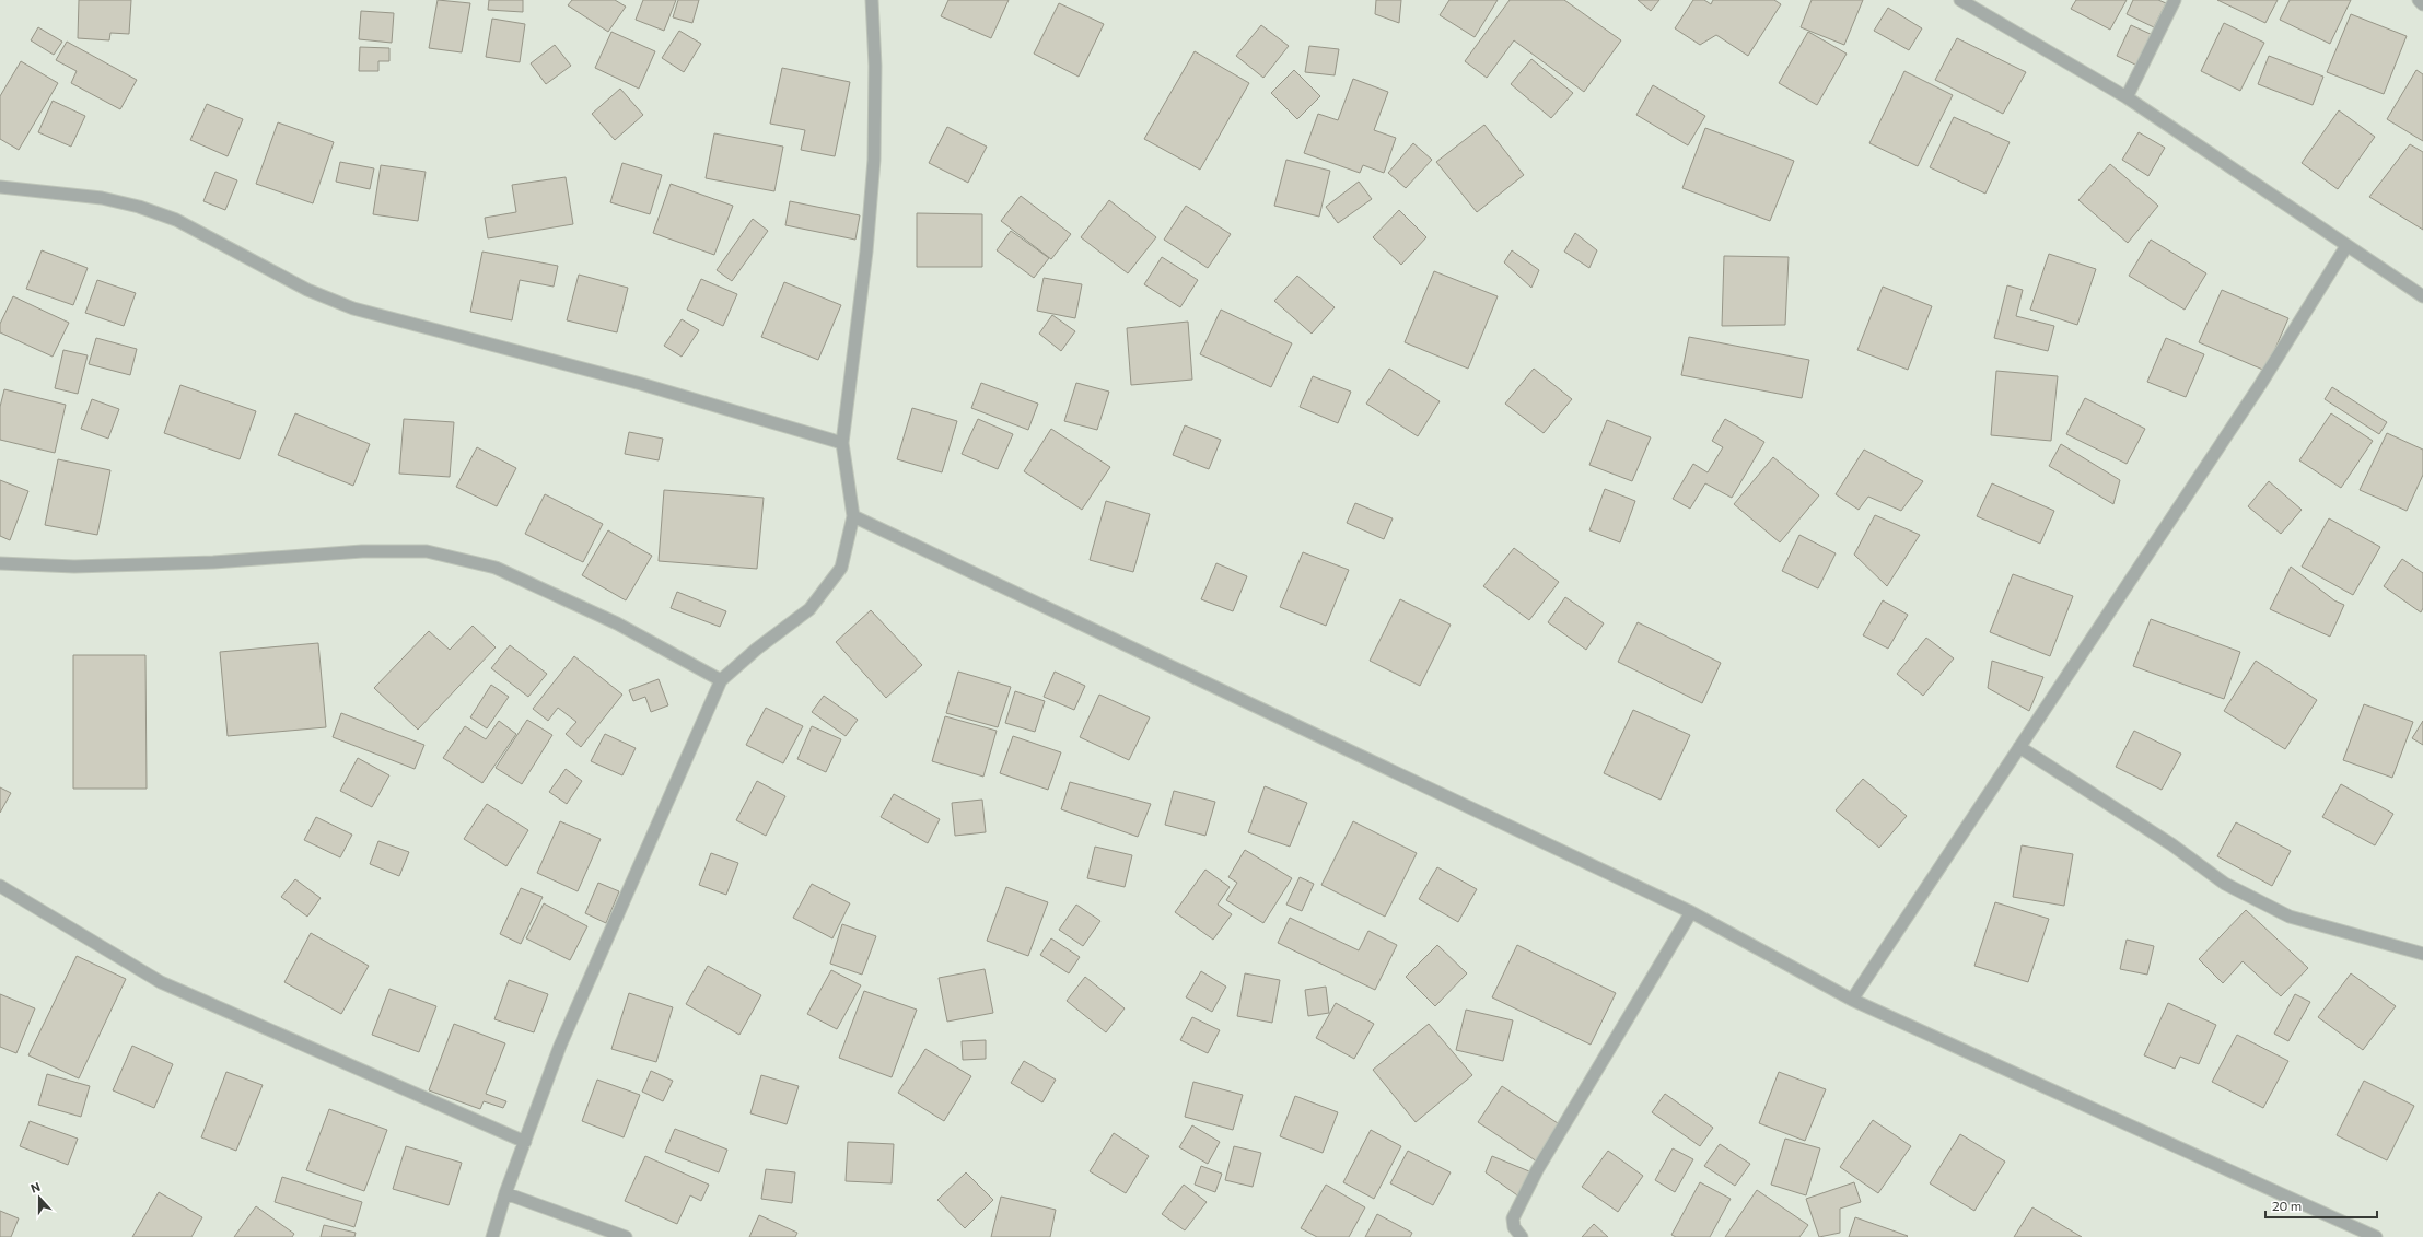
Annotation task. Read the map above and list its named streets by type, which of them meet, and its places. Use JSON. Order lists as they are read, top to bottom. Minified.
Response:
{"scale_bar":"20 m","north":"top"}
